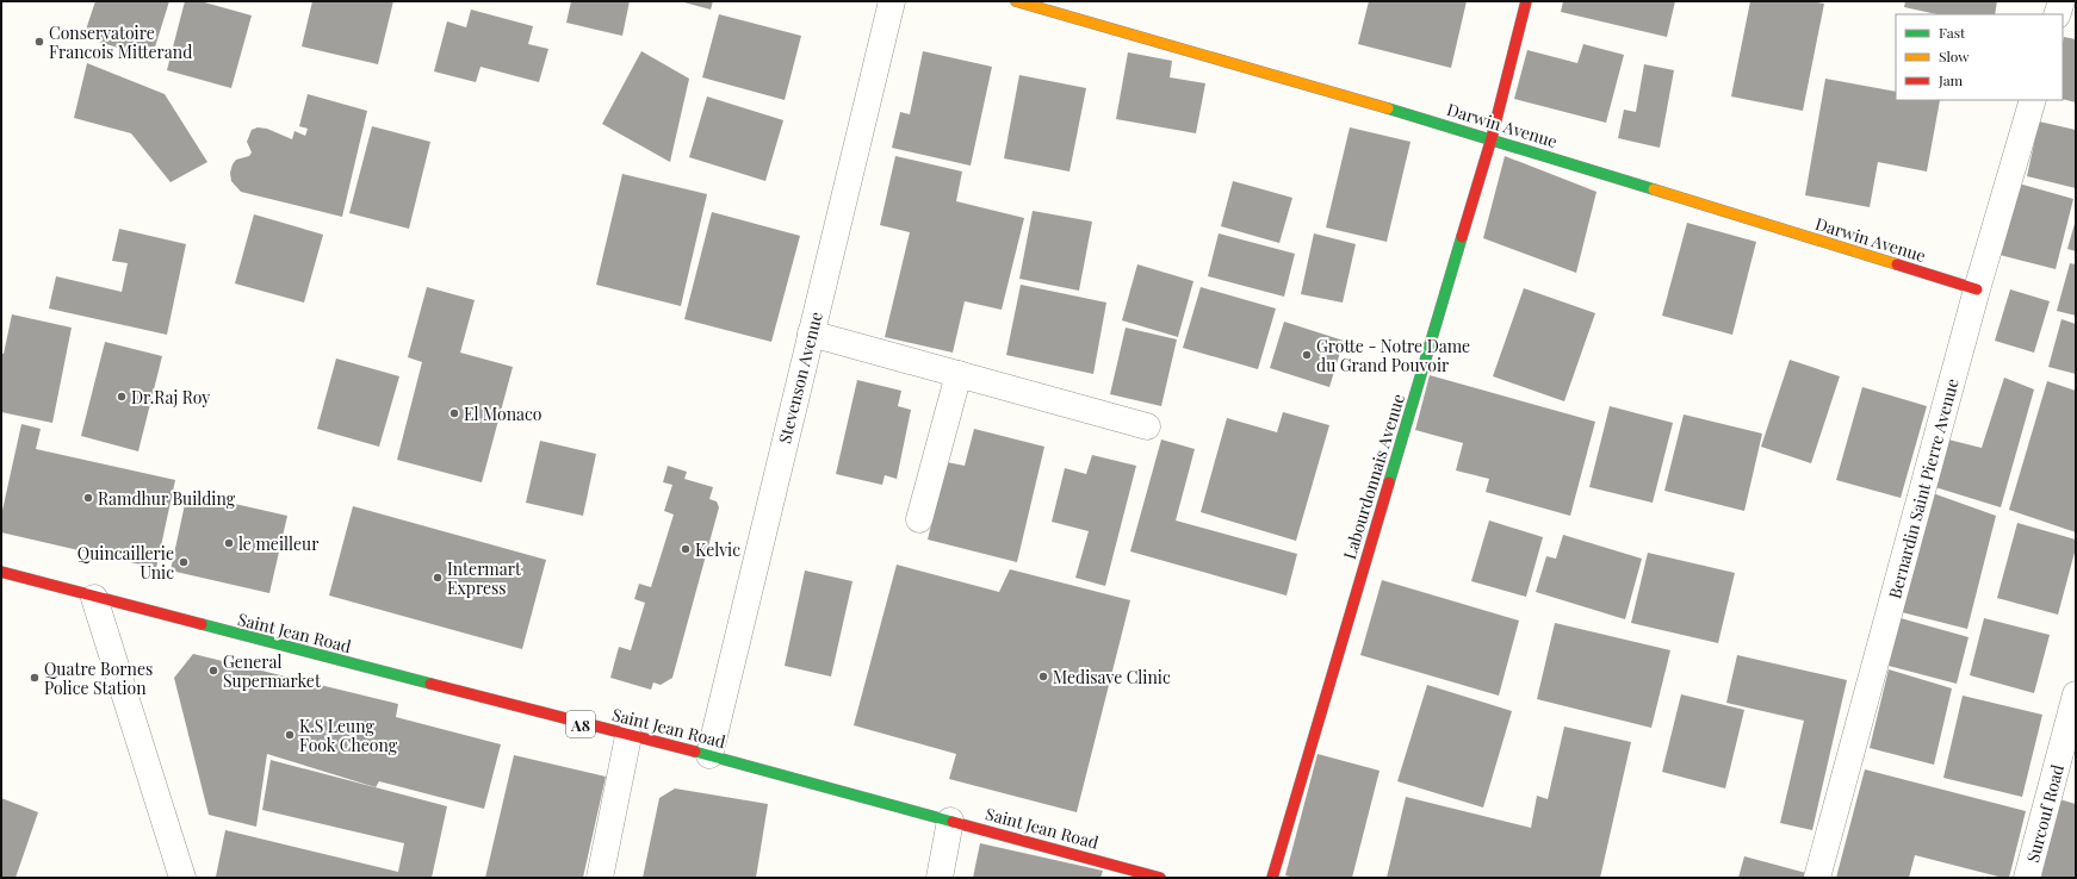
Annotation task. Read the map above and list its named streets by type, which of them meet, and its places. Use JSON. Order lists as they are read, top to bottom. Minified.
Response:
{"streets":{"street":["Darwin Avenue","Stevenson Avenue","Labourdonnais Avenue","Bernardin Saint Pierre Avenue","Saint Jean Road","A8","Surcouf Road"]},"crossings":[["Darwin Avenue","Labourdonnais Avenue"],["Darwin Avenue","Bernardin Saint Pierre Avenue"],["Stevenson Avenue","Saint Jean Road"]],"places":["Conservatoire Francois Mitterand","Grotte - Notre Dame du Grand Pouvoir","Dr.Raj Roy","El Monaco","Ramdhur Building","le meilleur","Kelvic","Quincaillerie Unic","Intermart Express","General Supermarket","Medisave Clinic","Quatre Bornes Police Station","K.S Leung Fook Cheong"],"legend":["Fast","Slow","Jam"]}
